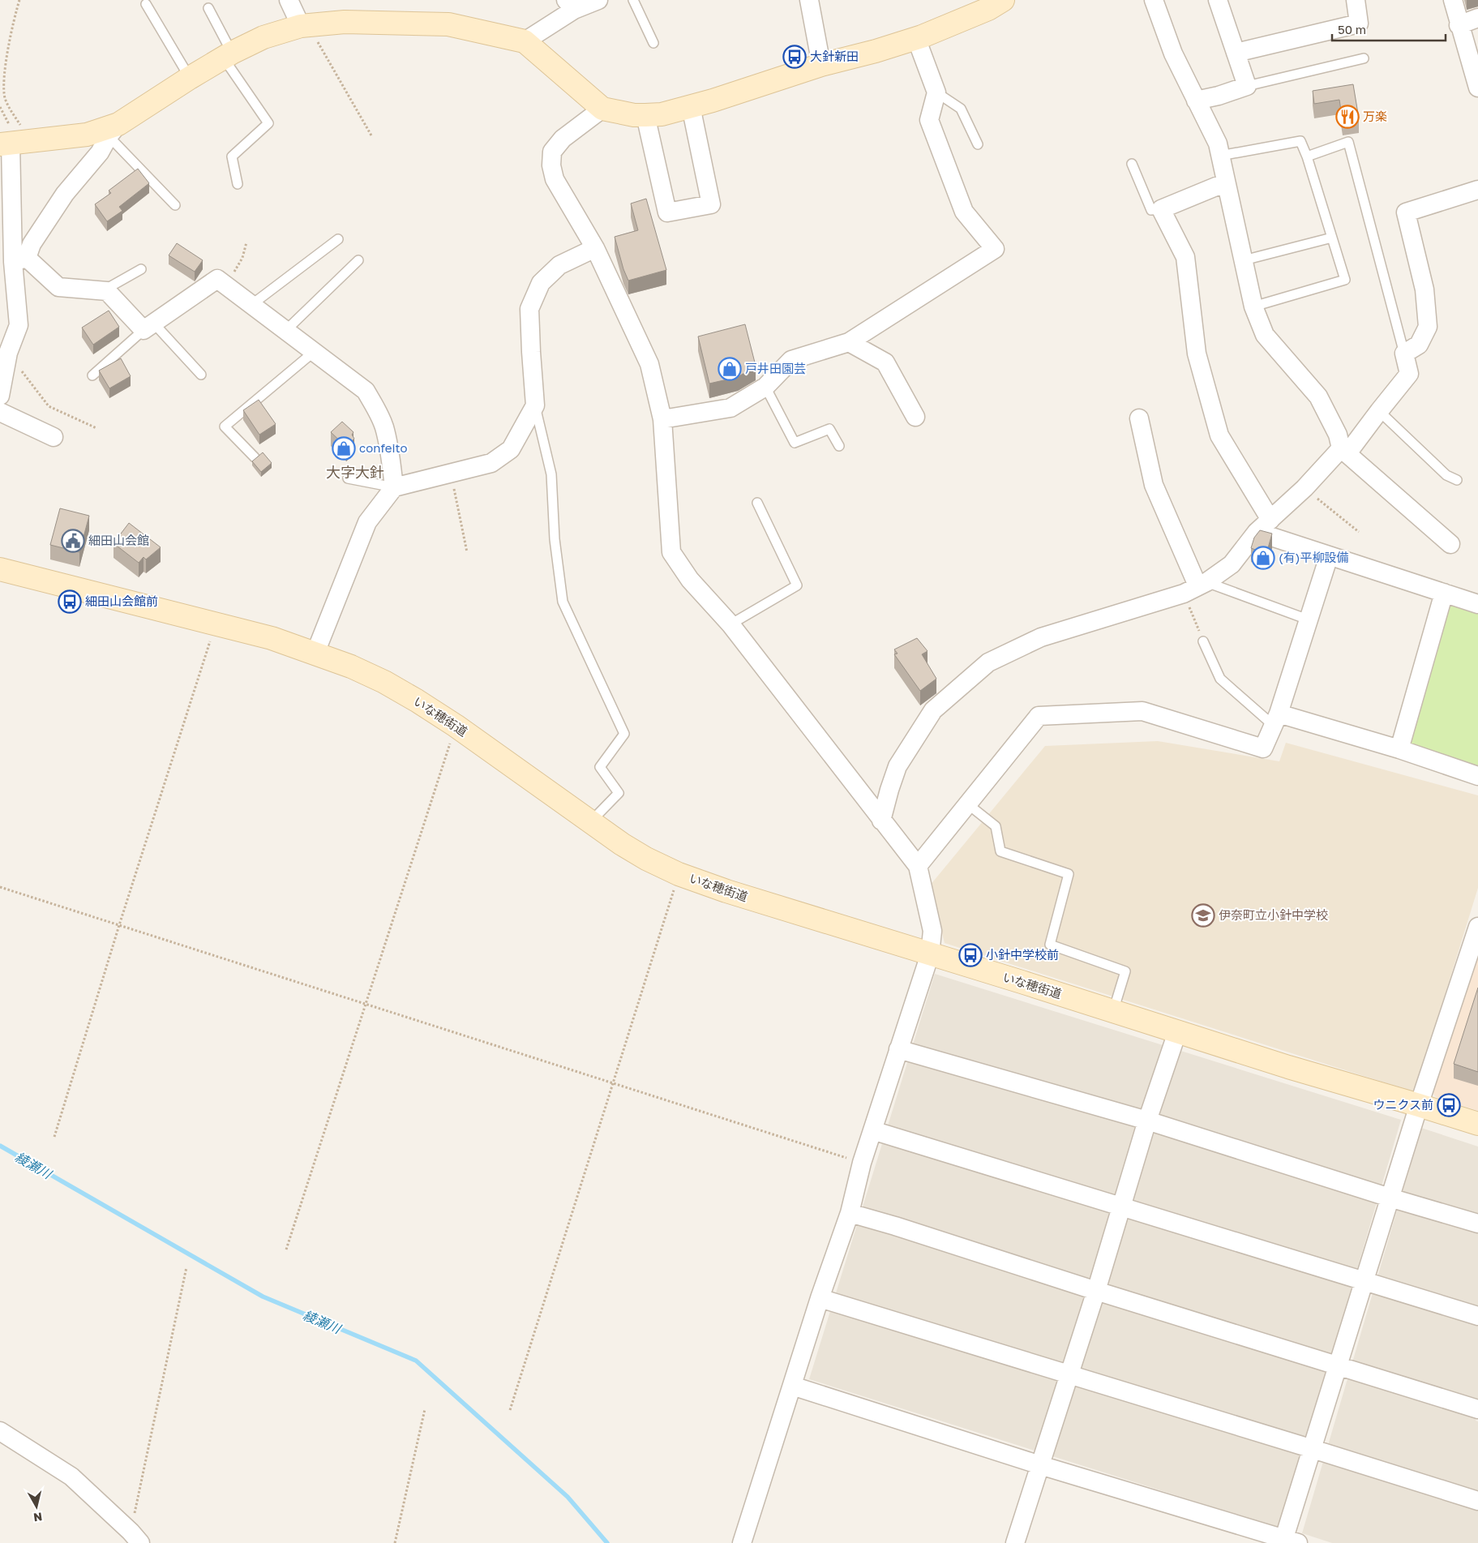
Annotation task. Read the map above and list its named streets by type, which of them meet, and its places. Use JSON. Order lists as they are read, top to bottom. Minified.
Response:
{"streets":{"street":["いな穂街道"]},"districts":["大字大針"],"water":["綾瀬川"],"places":{"bus stop":["大針新田","細田山会館前","小針中学校前","ウニクス前"],"restaurant":["万楽"],"shop":["戸井田園芸","confeito","(有)平柳設備"],"public building":["細田山会館"],"school or university":["伊奈町立小針中学校"]},"scale_bar":"50 m","north":"bottom"}
